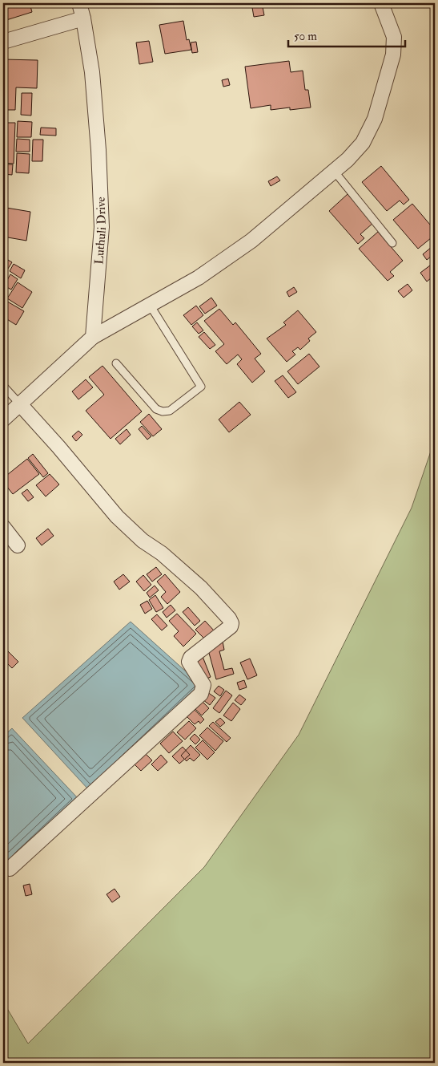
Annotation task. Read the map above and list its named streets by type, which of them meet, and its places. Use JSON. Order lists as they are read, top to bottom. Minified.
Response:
{"streets":{"street":["Luthuli Drive"]},"scale_bar":"50 m"}
